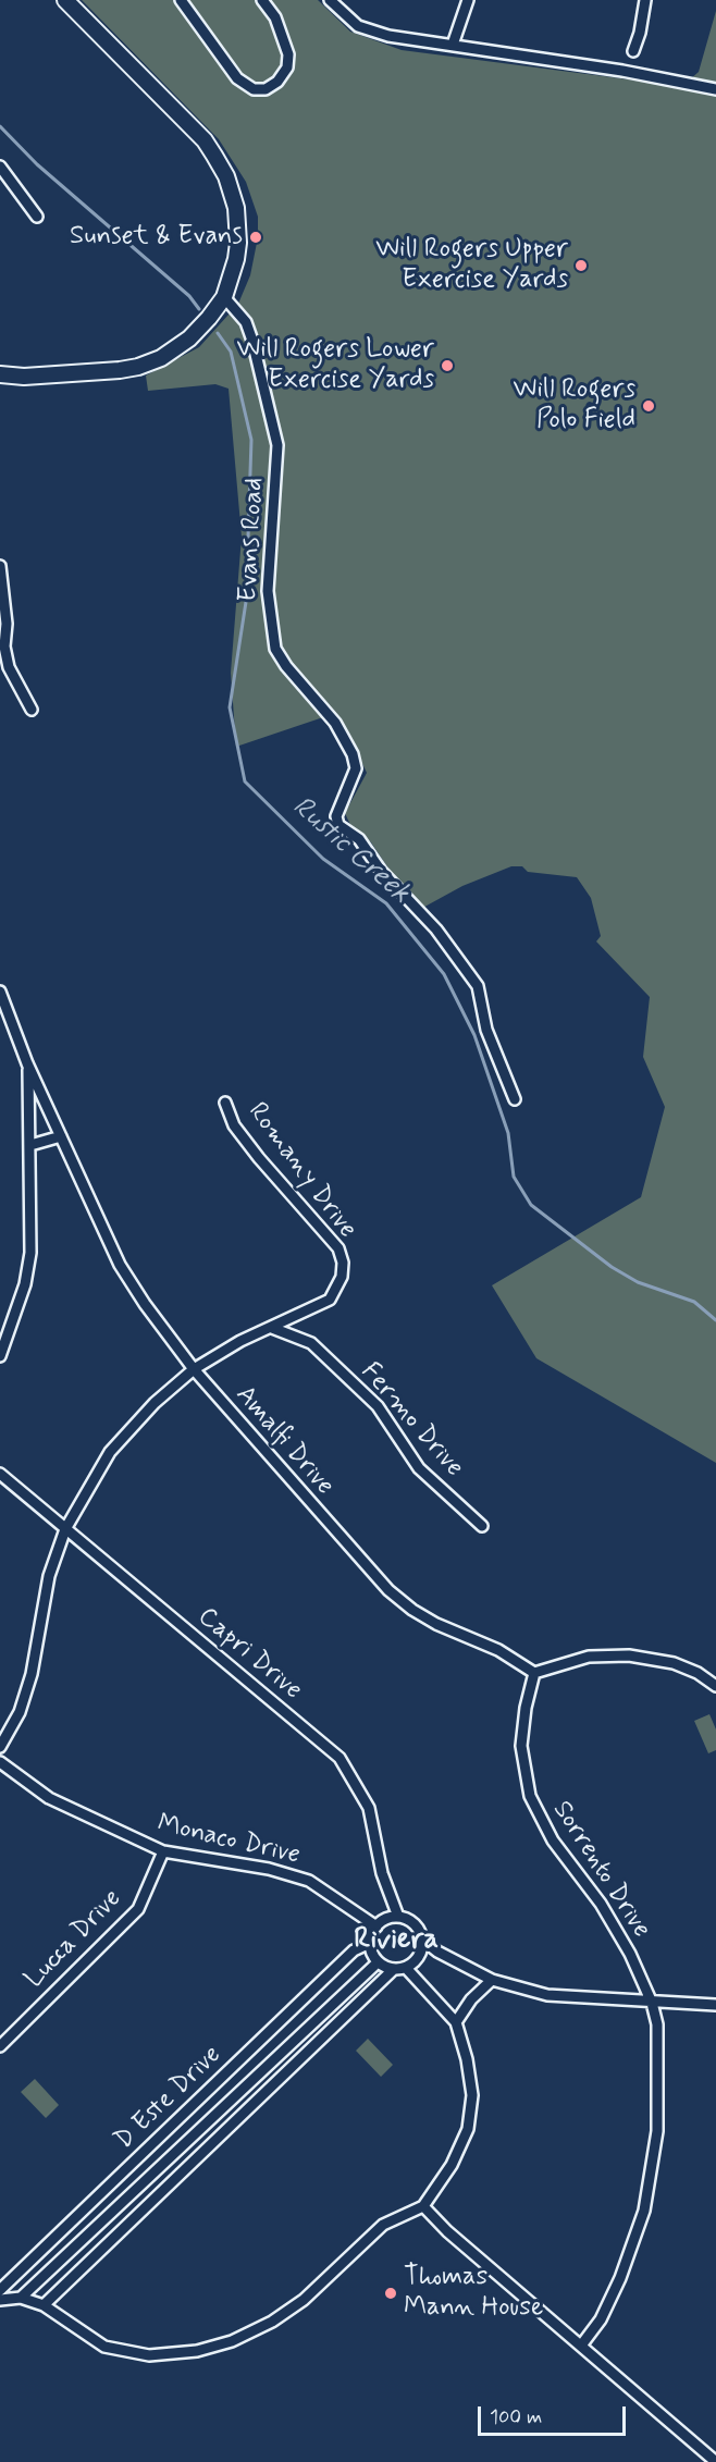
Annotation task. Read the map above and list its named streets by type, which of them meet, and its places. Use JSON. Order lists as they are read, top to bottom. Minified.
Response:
{"streets":{"street":["Evans Road","Romany Drive","Fermo Drive","Amalfi Drive","Capri Drive","Monaco Drive","Sorrento Drive","Lucca Drive","D Este Drive"]},"crossings":[["Romany Drive","Fermo Drive"],["Romany Drive","Amalfi Drive"],["Romany Drive","Capri Drive"],["Amalfi Drive","Sorrento Drive"],["Capri Drive","Monaco Drive"],["Capri Drive","D Este Drive"],["Monaco Drive","Lucca Drive"],["Monaco Drive","D Este Drive"]],"districts":["Riviera"],"water":["Rustic Creek"],"places":["Sunset & Evans","Will Rogers Upper Exercise Yards","Will Rogers Lower Exercise Yards","Will Rogers Polo Field","Thomas Mann House"],"scale_bar":"100 m"}
